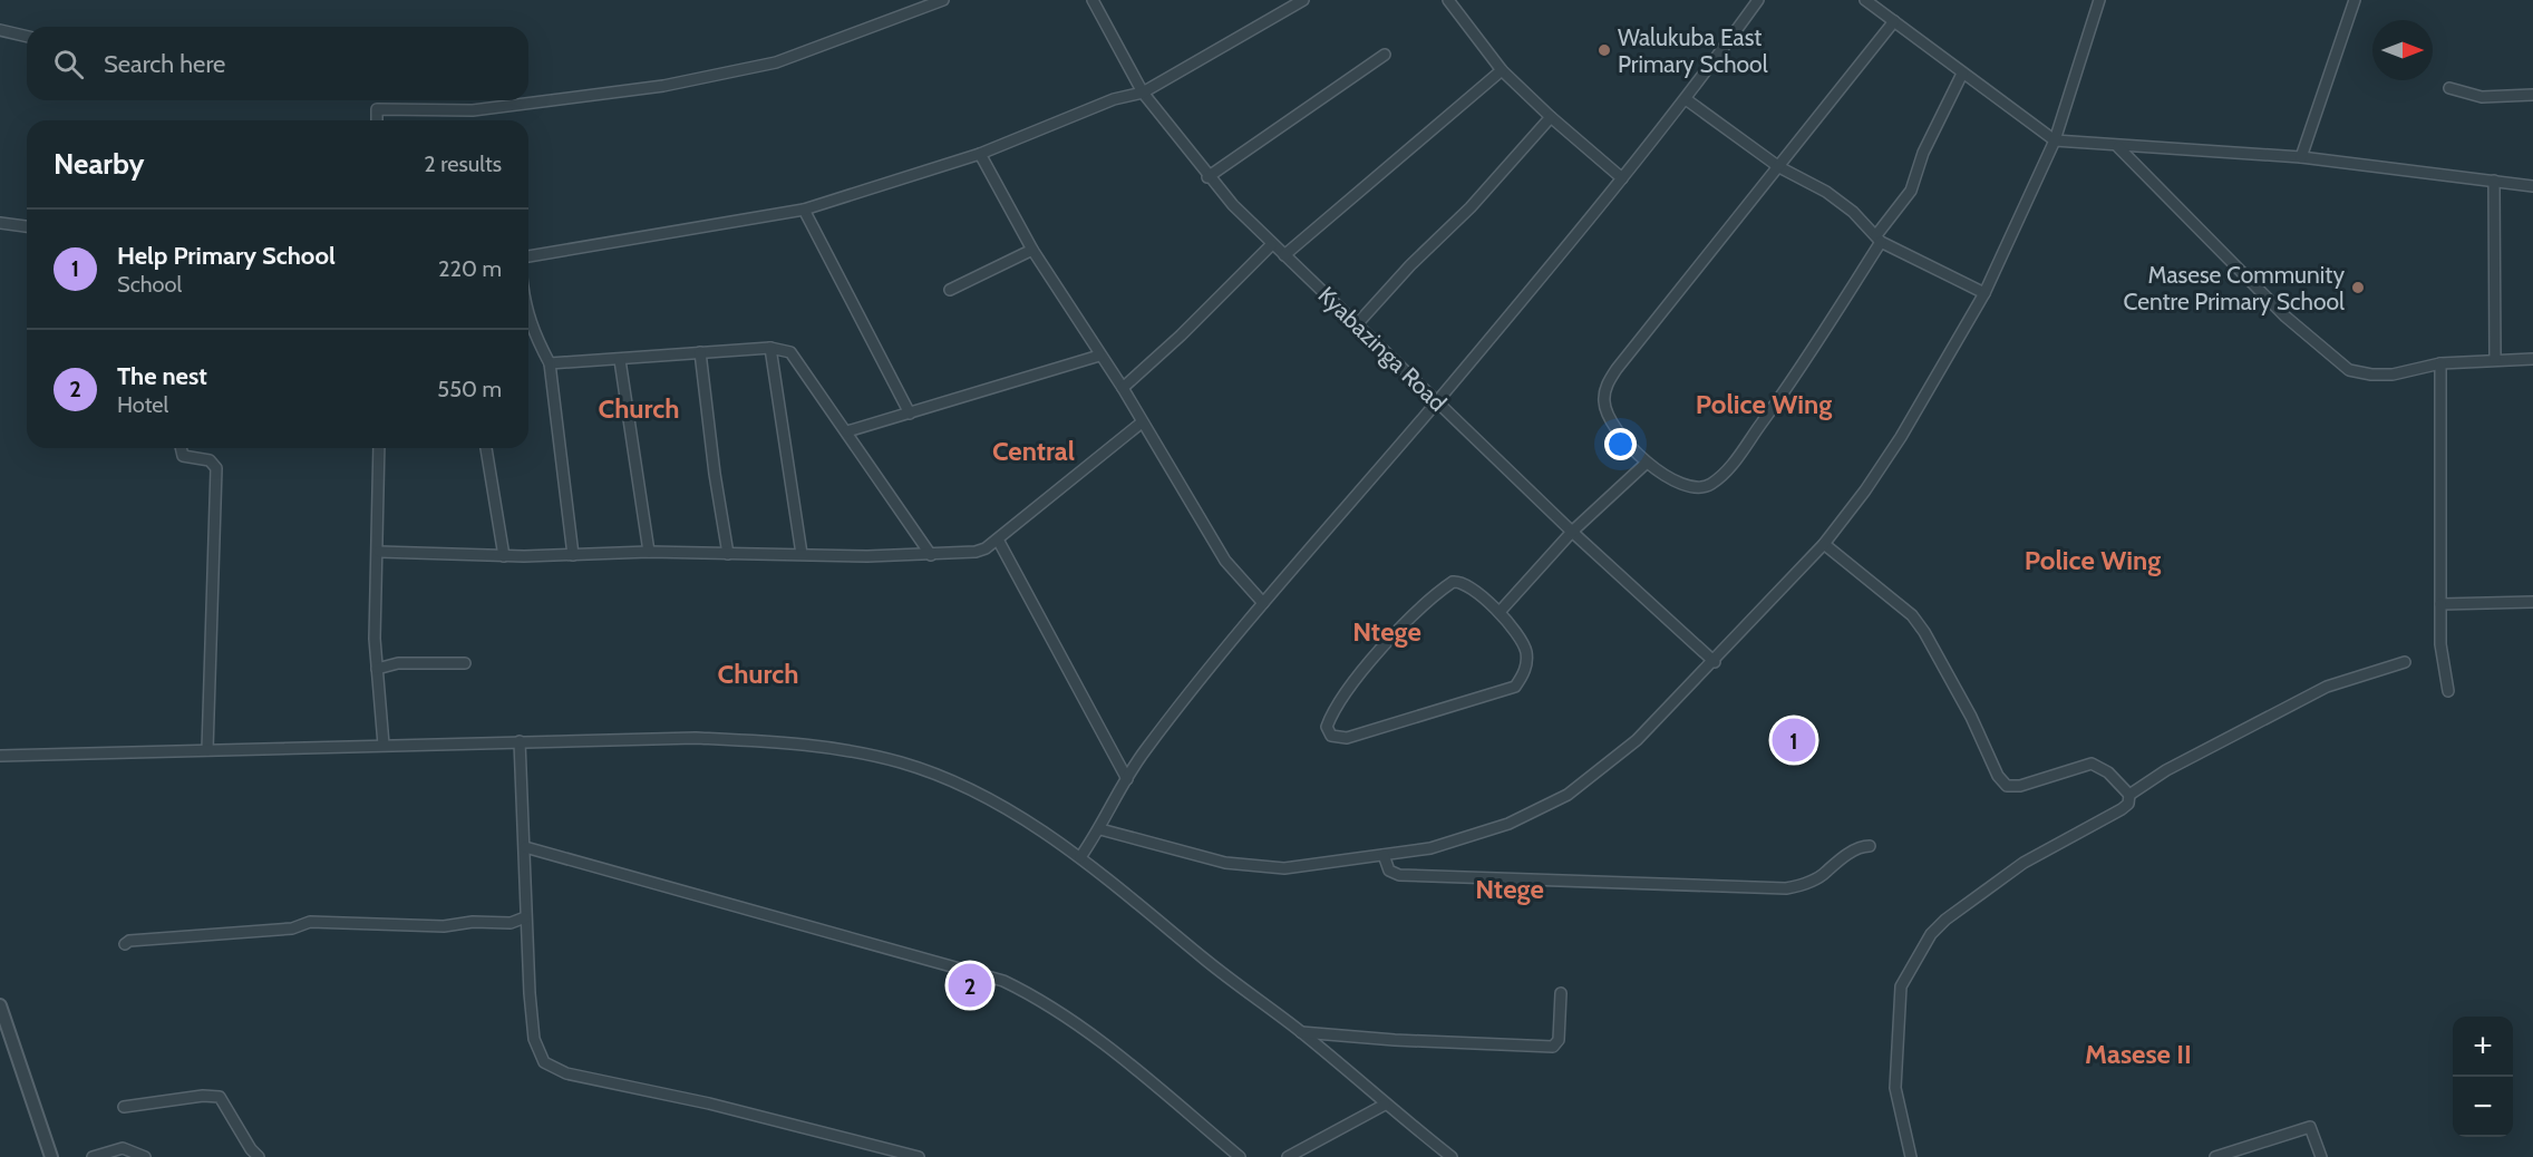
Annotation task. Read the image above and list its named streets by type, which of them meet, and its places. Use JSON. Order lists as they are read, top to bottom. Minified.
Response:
{"streets":{"street":["Kyabazinga Road"]},"districts":["Police Wing","Church","Central","Police Wing","Ntege","Church","Ntege","Masese II"],"places":["Walukuba East Primary School","Masese Community Centre Primary School"],"north":"right","page":{"search":"Search here","heading":["Nearby","2 results"],"list":[{"mark":"1","name":"Help Primary School","note":"School","value":"220 m"},{"mark":"2","name":"The nest","note":"Hotel","value":"550 m"}],"pins":["1","2"],"map_buttons":["+","−"]}}
